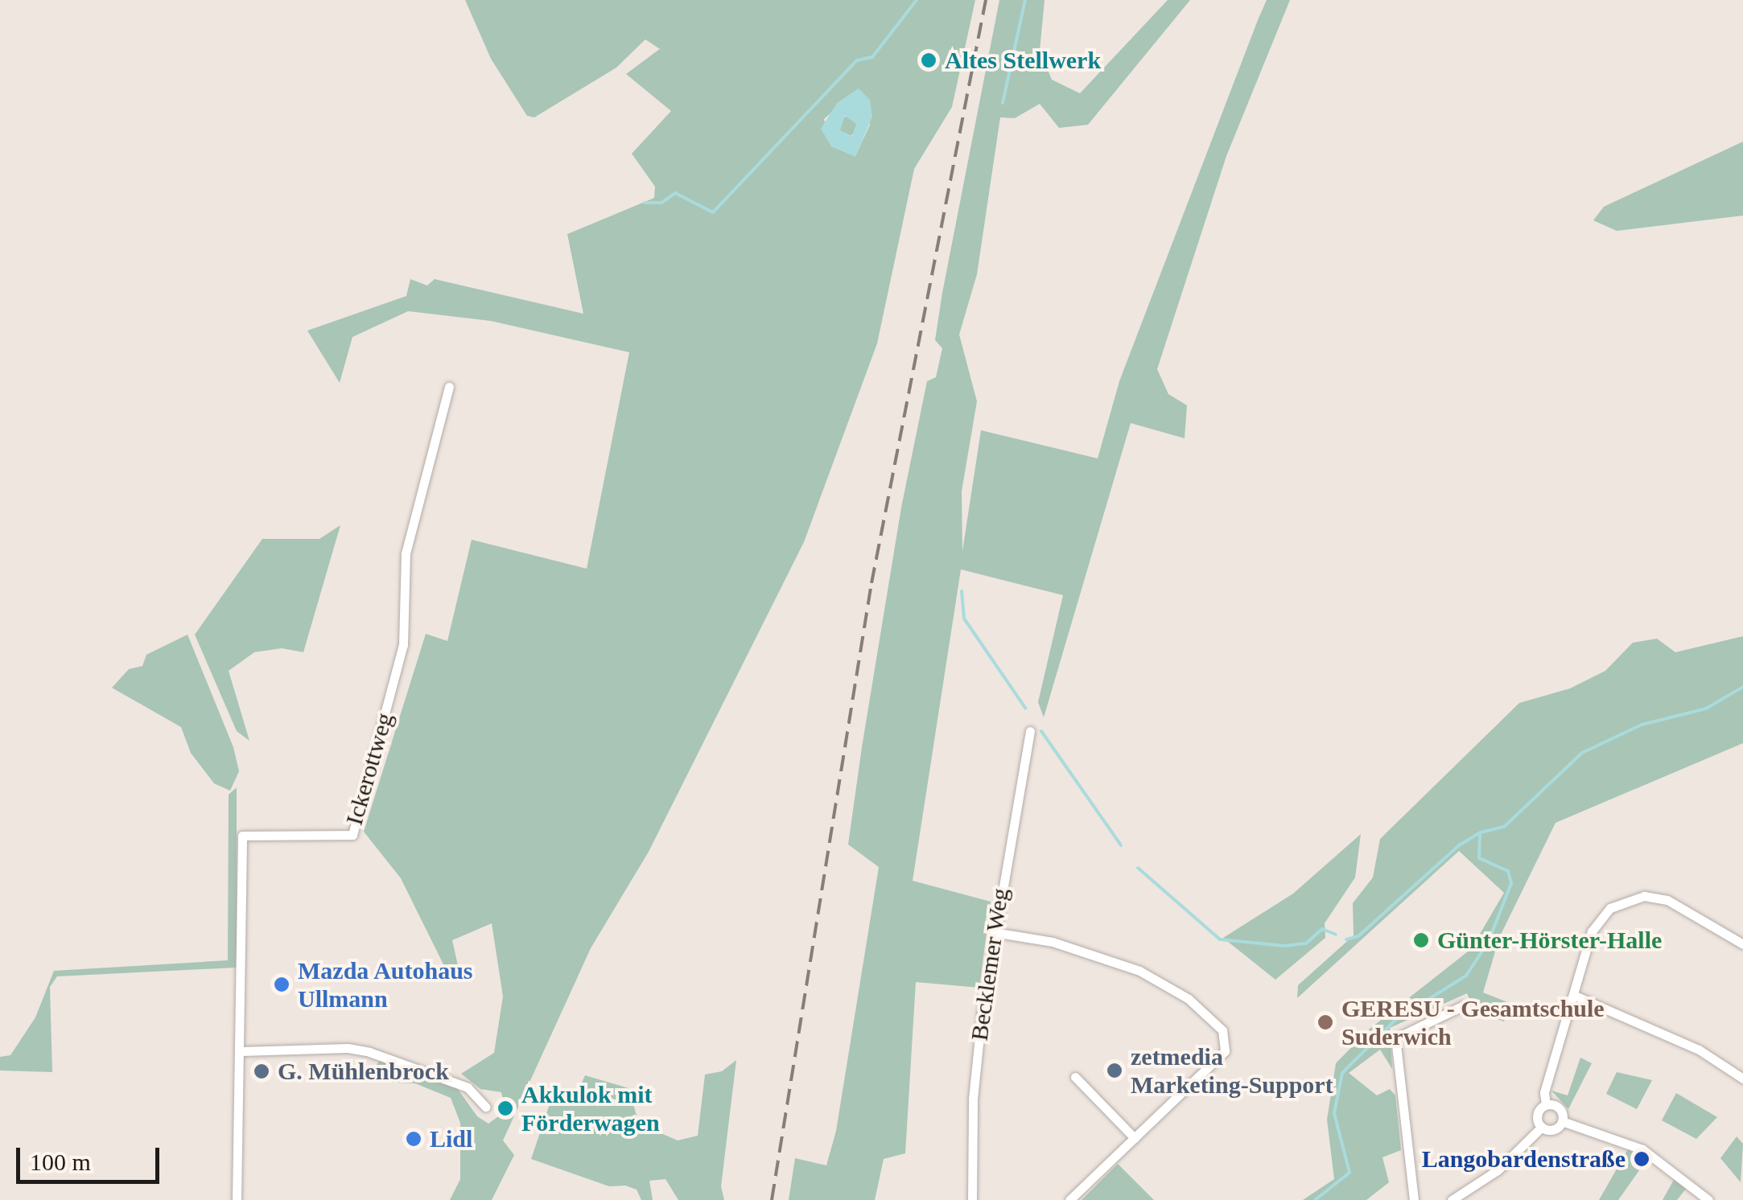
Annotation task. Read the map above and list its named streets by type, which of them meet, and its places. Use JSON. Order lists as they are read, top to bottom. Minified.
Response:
{"streets":{"street":["Ickerottweg","Becklemer Weg"]},"places":["Altes Stellwerk","Günter-Hörster-Halle","Mazda Autohaus Ullmann","GERESU - Gesamtschule Suderwich","zetmedia Marketing-Support","G. Mühlenbrock","Akkulok mit Förderwagen","Lidl","Langobardenstraße"],"scale_bar":"100 m"}
